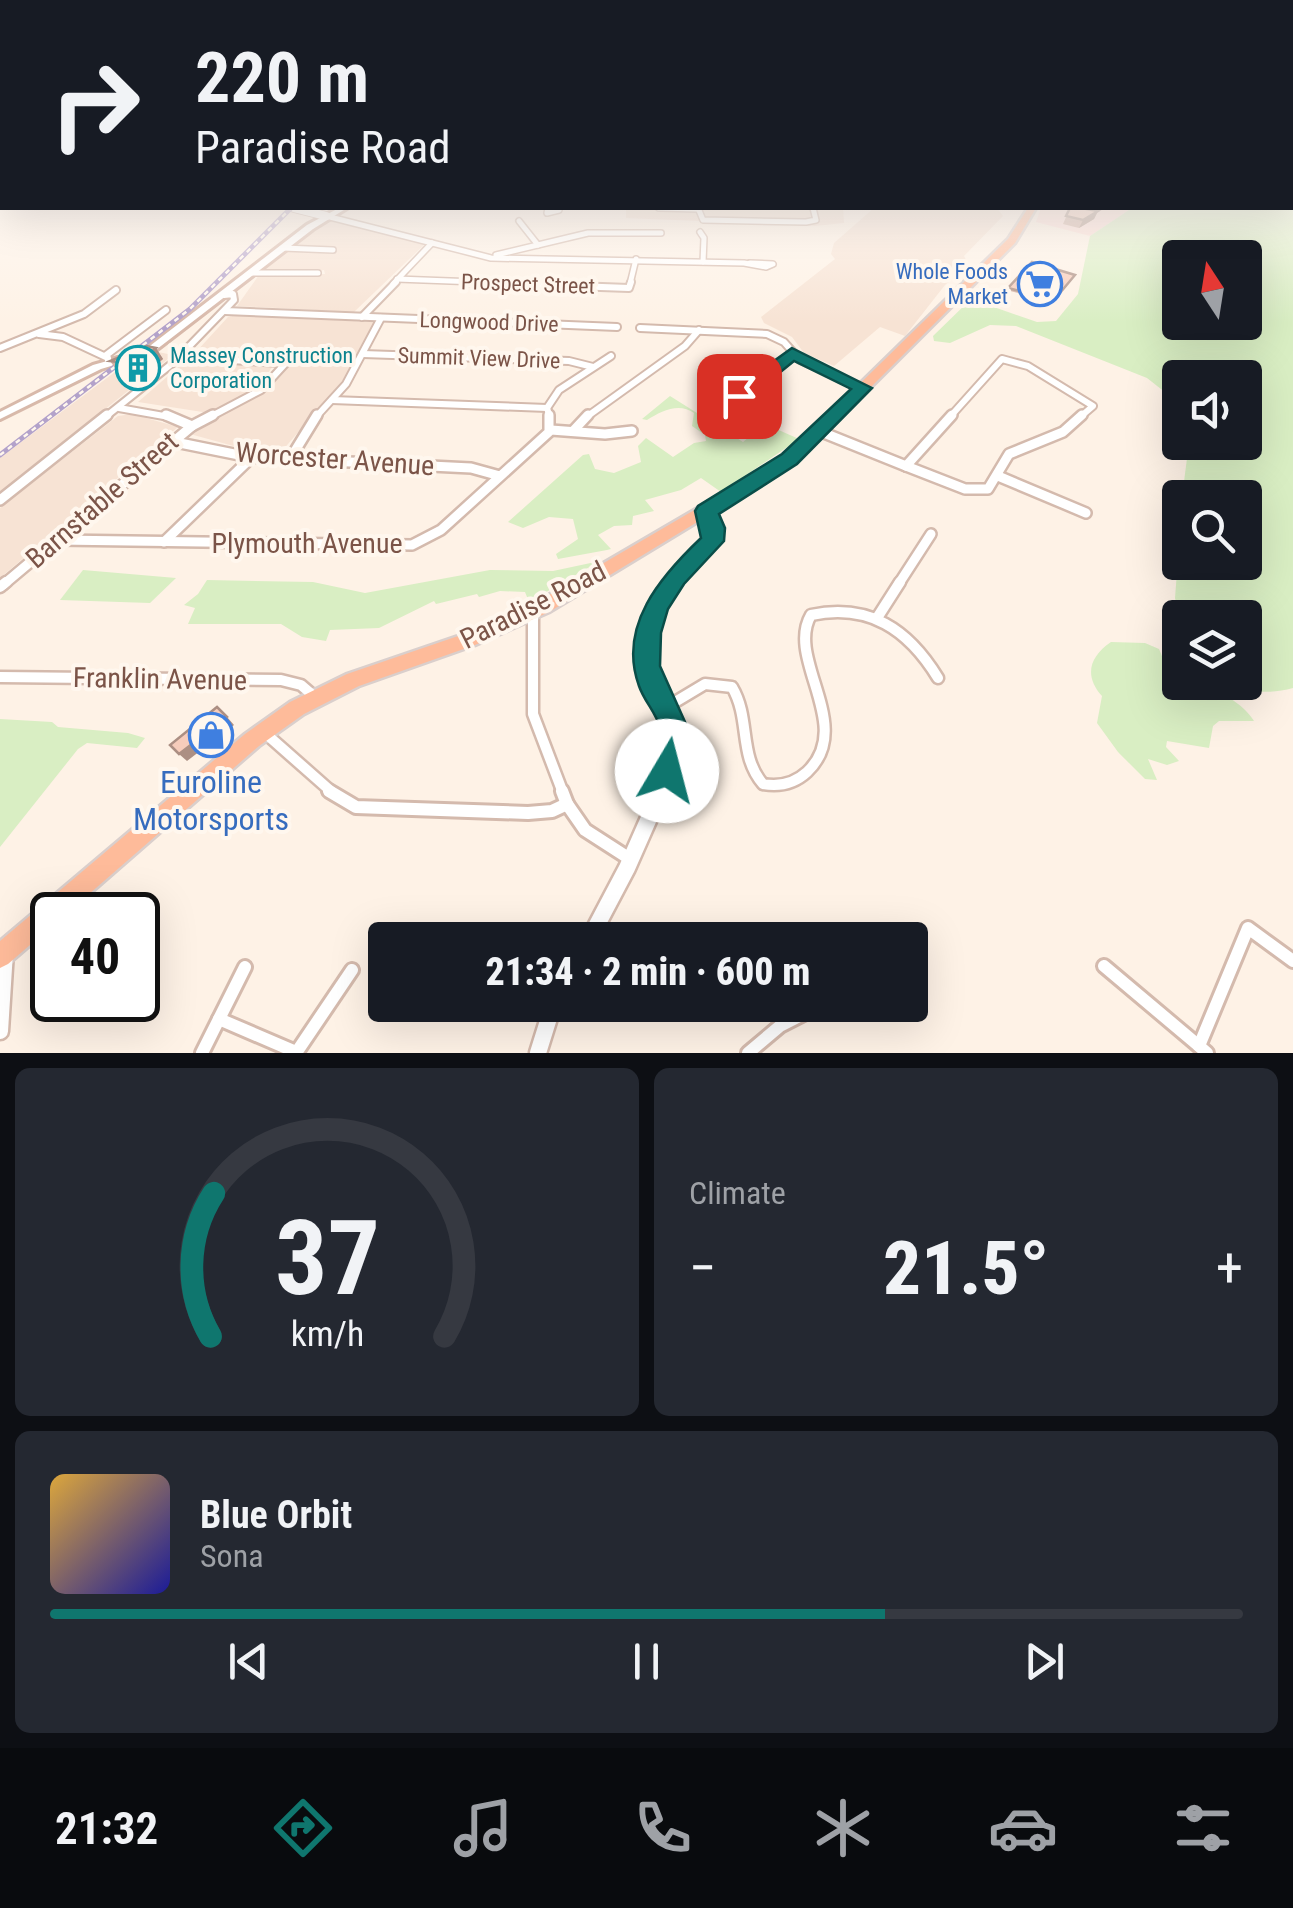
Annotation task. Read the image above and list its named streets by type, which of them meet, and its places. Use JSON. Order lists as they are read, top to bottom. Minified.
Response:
{"streets":{"highway":["Paradise Road"],"street":["Prospect Street","Longwood Drive","Summit View Drive","Worcester Avenue","Barnstable Street","Plymouth Avenue","Franklin Avenue"]},"crossings":[["Worcester Avenue","Barnstable Street"],["Worcester Avenue","Plymouth Avenue"],["Barnstable Street","Plymouth Avenue"],["Paradise Road","Franklin Avenue"]],"places":{"supermarket":["Whole Foods Market"],"building":["Massey Construction Corporation"],"shop":["Euroline Motorsports"]},"north":"top","page":{"turn":["220 m","Paradise Road"],"limit":"40","trip":"21:34 · 2 min · 600 m","tile":"Climate","heat":["−","21.5°","+"],"song":["Blue Orbit","Sona"],"tabs":"21:32","gauge":["37","km/h"]}}
